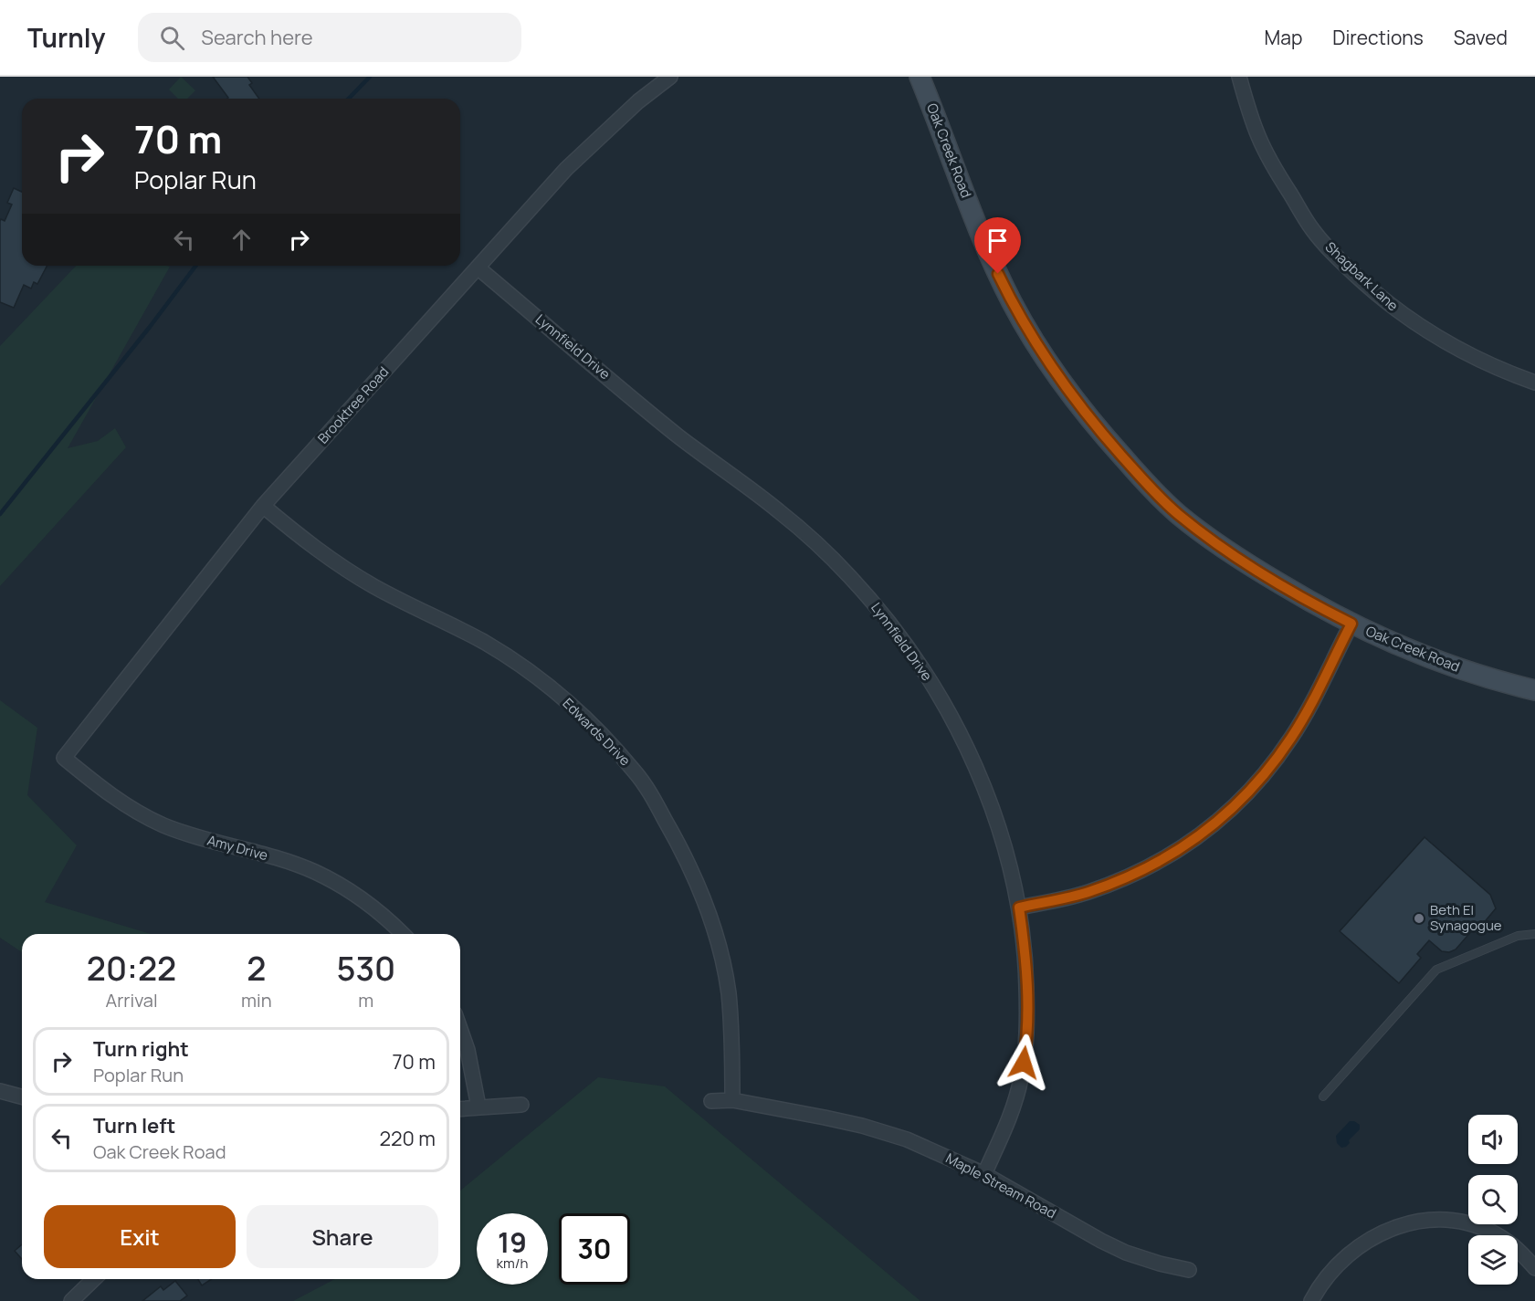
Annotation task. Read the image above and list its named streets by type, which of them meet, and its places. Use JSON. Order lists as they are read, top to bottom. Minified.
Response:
{"streets":{"street":["Oak Creek Road","Shagbark Lane","Lynnfield Drive","Brooktree Road","Edwards Drive","Amy Drive","Maple Stream Road"]},"crossings":[["Lynnfield Drive","Brooktree Road"],["Lynnfield Drive","Maple Stream Road"],["Brooktree Road","Edwards Drive"],["Brooktree Road","Amy Drive"],["Edwards Drive","Maple Stream Road"]],"places":["Beth El Synagogue"],"page":{"header":"Turnly","search":"Search here","nav":["Map","Directions","Saved"],"turn":["70 m","Poplar Run"],"eta":["20:22","Arrival","2","min","530","m"],"list":[{"name":"Turn right","note":"Poplar Run","value":"70 m"},{"name":"Turn left","note":"Oak Creek Road","value":"220 m"}],"buttons":["Exit","Share"],"speed":"19 km/h","limit":"30"}}
